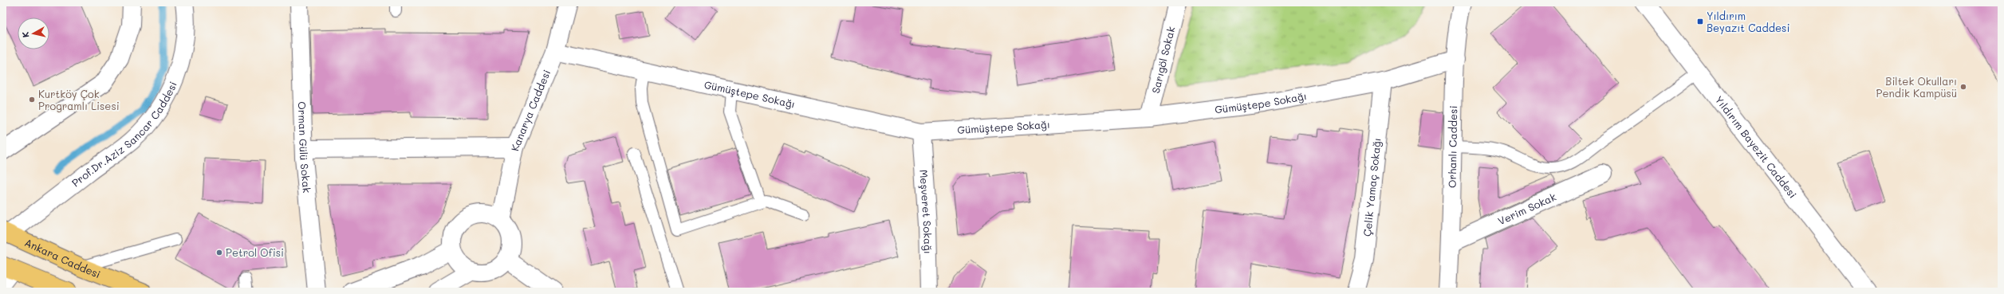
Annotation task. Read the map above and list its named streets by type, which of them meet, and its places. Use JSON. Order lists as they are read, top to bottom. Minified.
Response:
{"streets":{"main road":["Ankara Caddesi"],"street":["Sarıgöl Sokak","Gümüştepe Sokağı","Kanarya Caddesi","Prof.Dr.Aziz Sancar Caddesi","Orhanlı Caddesi","Yıldırım Bayezit Caddesi","Orman Gülü Sokak","Çelik Yamaç Sokağı","Verim Sokak","Meşveret Sokağı"]},"crossings":[["Sarıgöl Sokak","Gümüştepe Sokağı"],["Gümüştepe Sokağı","Kanarya Caddesi"],["Gümüştepe Sokağı","Orhanlı Caddesi"],["Gümüştepe Sokağı","Çelik Yamaç Sokağı"],["Gümüştepe Sokağı","Meşveret Sokağı"],["Prof.Dr.Aziz Sancar Caddesi","Ankara Caddesi"],["Orhanlı Caddesi","Verim Sokak"]],"places":{"transit":["Yıldırım Beyazıt Caddesi"],"other":["Biltek Okulları Pendik Kampüsü","Kurtköy Çok Programlı Lisesi","Petrol Ofisi"]},"north":"left"}
